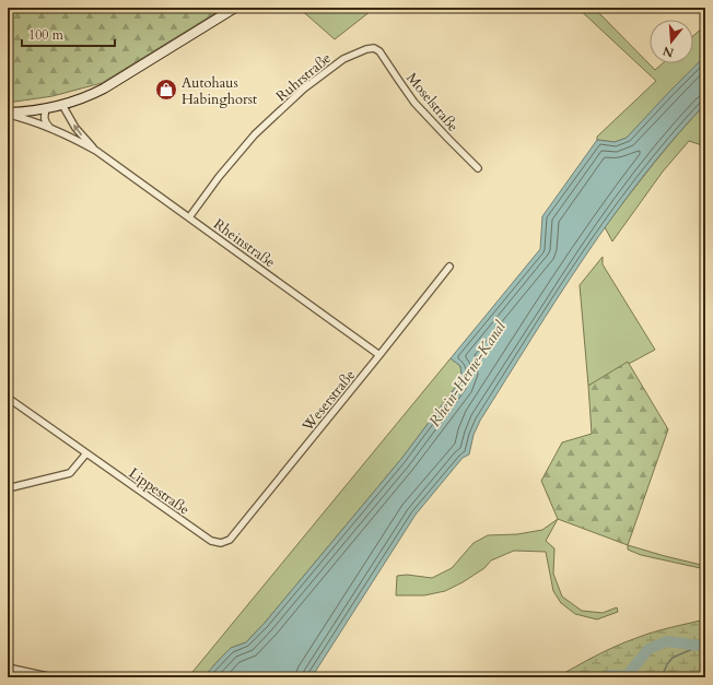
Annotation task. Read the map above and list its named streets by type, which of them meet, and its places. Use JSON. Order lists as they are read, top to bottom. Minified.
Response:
{"streets":{"street":["Ruhrstraße","Moselstraße","Rheinstraße","Weserstraße","Lippestraße"]},"crossings":[["Ruhrstraße","Moselstraße"],["Ruhrstraße","Rheinstraße"],["Rheinstraße","Weserstraße"],["Weserstraße","Lippestraße"]],"water":["Rhein-Herne-Kanal"],"places":{"shop":["Autohaus Habinghorst"]},"scale_bar":"100 m","north":"bottom"}
